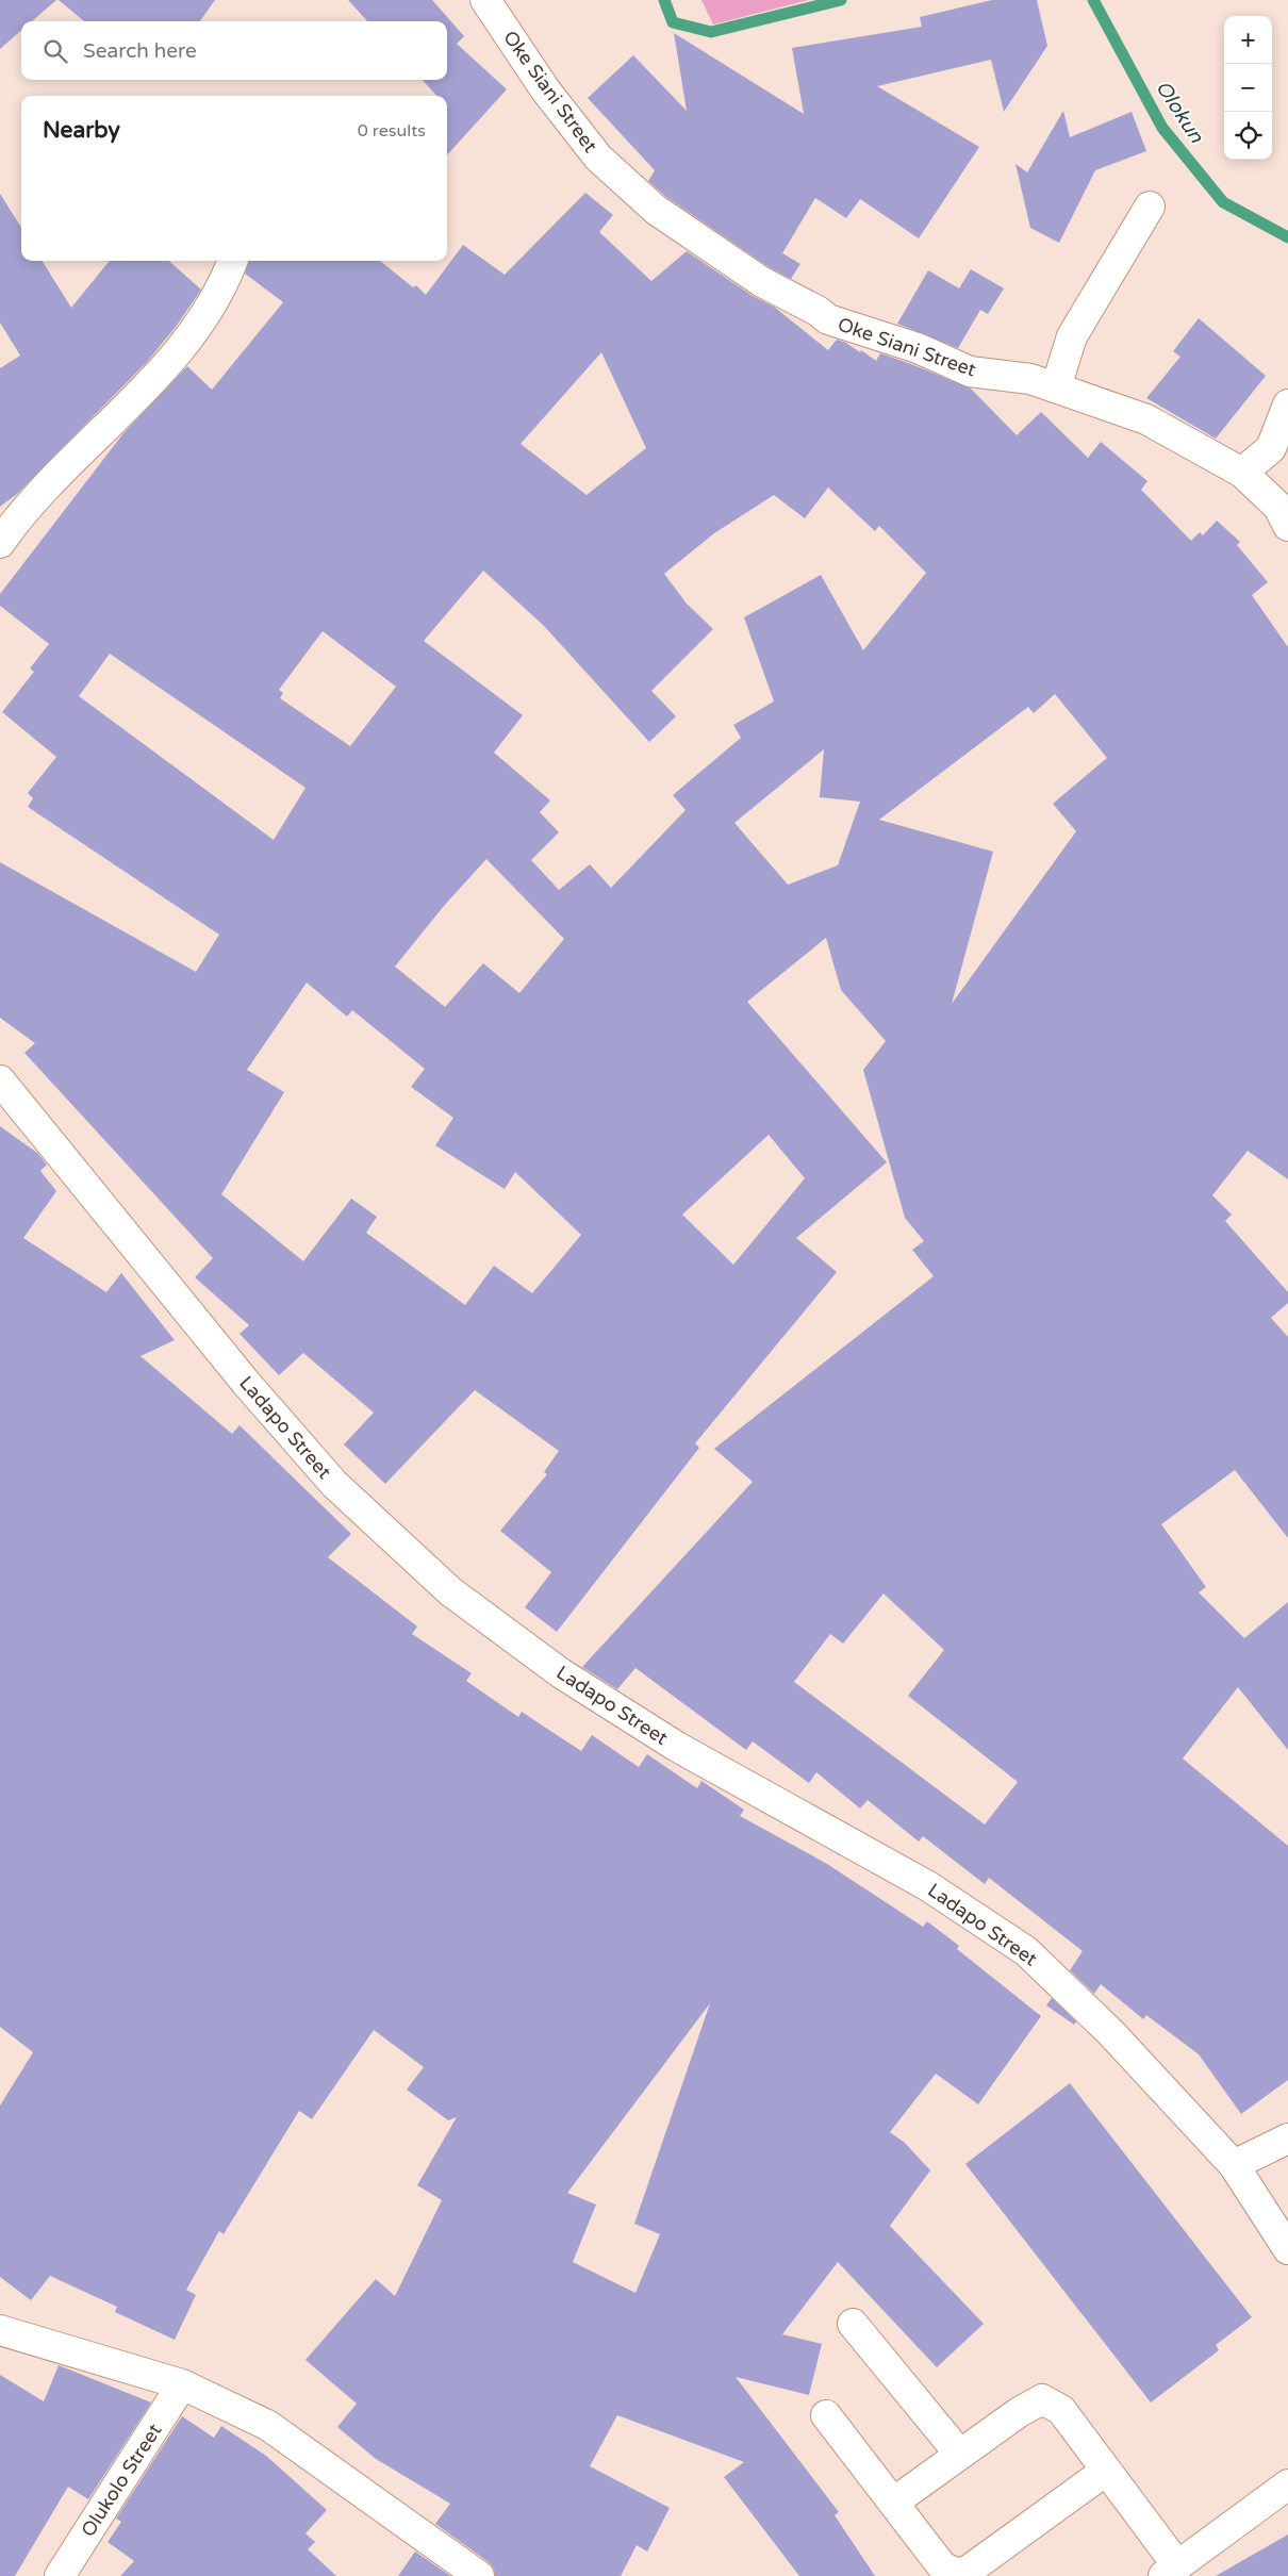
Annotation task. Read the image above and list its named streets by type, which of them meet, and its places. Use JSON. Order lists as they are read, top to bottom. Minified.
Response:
{"streets":{"street":["Oke Siani Street","Ladapo Street","Olukolo Street"]},"water":["Olokun"],"page":{"map_buttons":["+","−"],"search":"Search here","heading":["Nearby","0 results"]}}
